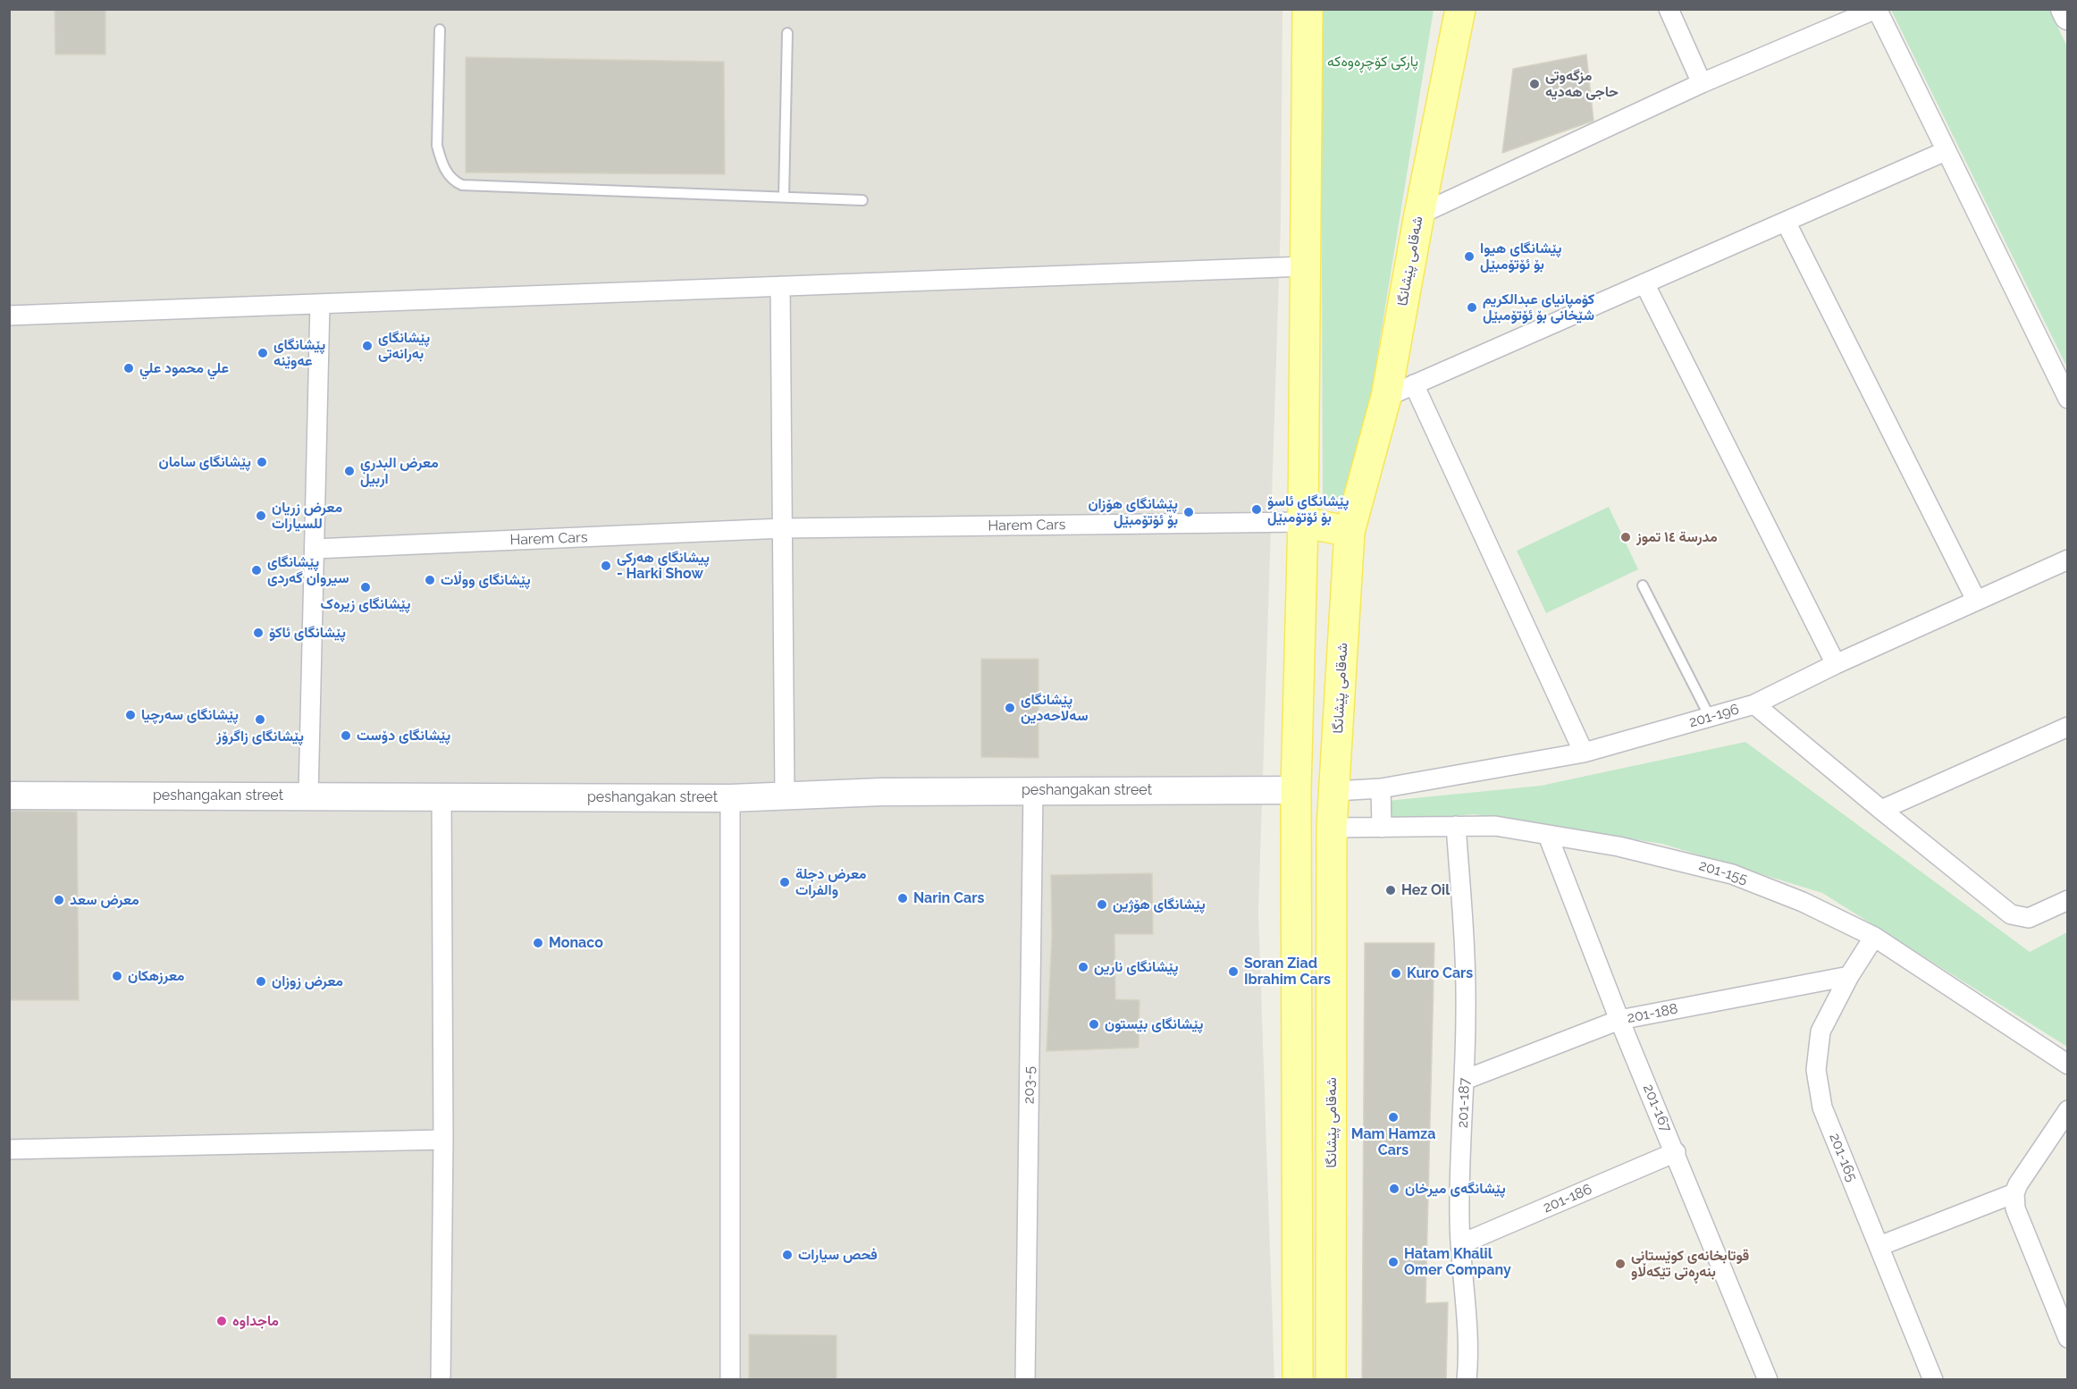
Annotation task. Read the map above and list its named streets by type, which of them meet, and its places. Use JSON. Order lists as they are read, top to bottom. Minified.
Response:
{"streets":{"main road":["شەقامی پێشانگا"],"street":["Harem Cars","201-196","peshangakan street","201-155","201-188","203-5","201-187","201-167","201-165","201-186"]},"crossings":[["شەقامی پێشانگا","201-196"],["شەقامی پێشانگا","201-155"],["peshangakan street","203-5"],["201-155","201-187"],["201-155","201-167"],["201-155","201-165"],["201-188","201-187"],["201-188","201-167"],["201-188","201-165"],["201-187","201-186"],["201-167","201-186"]],"parks":["پارکی کۆچڕەوەکە"],"places":["مزگەوتی حاجی هەدیە","پێشانگای هیوا بۆ ئۆتۆمبێل","کۆمپانیای عبدالكريم شێخانی بۆ ئۆتۆمبێل","پێشانگای بەرانەتی","پێشانگای عەوێنە","علي محمود علي","پێشانگای سامان","معرض البدري اربيل","پێشانگای ئاسۆ بۆ ئۆتۆمبێل","پێشانگای هۆزان بۆ ئۆتۆمبێل","معرض زريان للسيارات","مدرسة ١٤ تموز","پیشانگای هەرکی - Harki Show","پێشانگای سیروان گەردی","پێشانگای ووڵات","پێشانگای زیرەک","پێشانگای ئاکۆ","پێشانگای سەلاحەدین","پێشانگای سەرچیا","پێشانگای زاگرۆز","پێشانگای دۆست","معرض دجلة والفرات","Hez Oil","Narin Cars","معرض سعد","پێشانگای هۆژین","Monaco","پێشانگای نارین","Soran Ziad Ibrahim Cars","Kuro Cars","معرزهكان","معرض زوزان","پێشانگای بێستون","Mam Hamza Cars","پێشانگەی میرخان","فحص سيارات","Hatam Khalil Omer Company","قوتابخانەی کوێستانی بنەڕەتی تێکەڵاو","ماجداوە"]}
